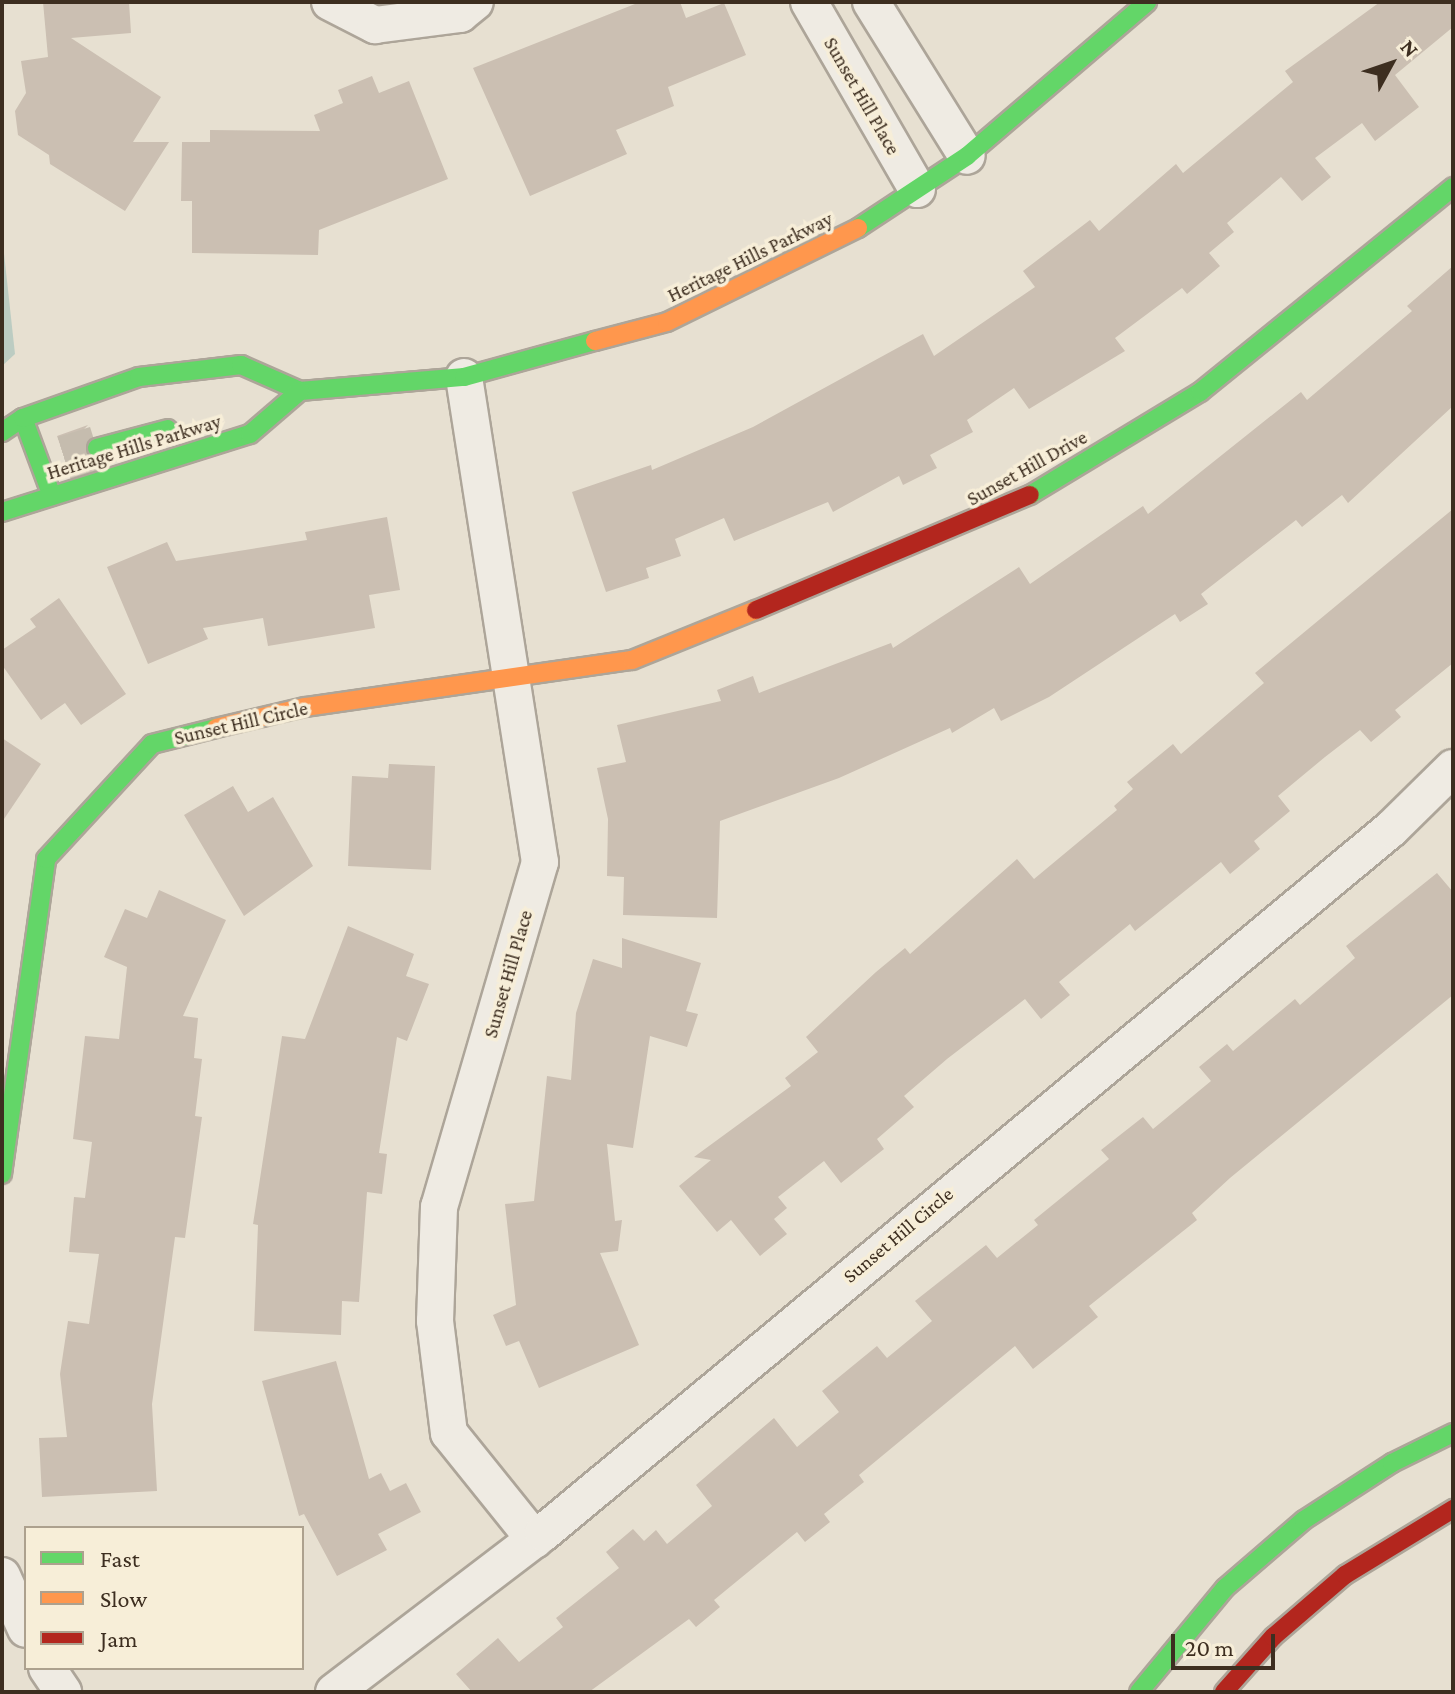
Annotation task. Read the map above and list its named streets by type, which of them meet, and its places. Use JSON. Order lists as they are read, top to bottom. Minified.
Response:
{"streets":{"street":["Sunset Hill Place","Heritage Hills Parkway","Sunset Hill Drive","Sunset Hill Circle"]},"crossings":[["Sunset Hill Place","Heritage Hills Parkway"],["Sunset Hill Place","Sunset Hill Drive"],["Sunset Hill Place","Sunset Hill Circle"],["Sunset Hill Drive","Sunset Hill Circle"]],"legend":["Fast","Slow","Jam"],"scale_bar":"20 m","north":"top right"}
